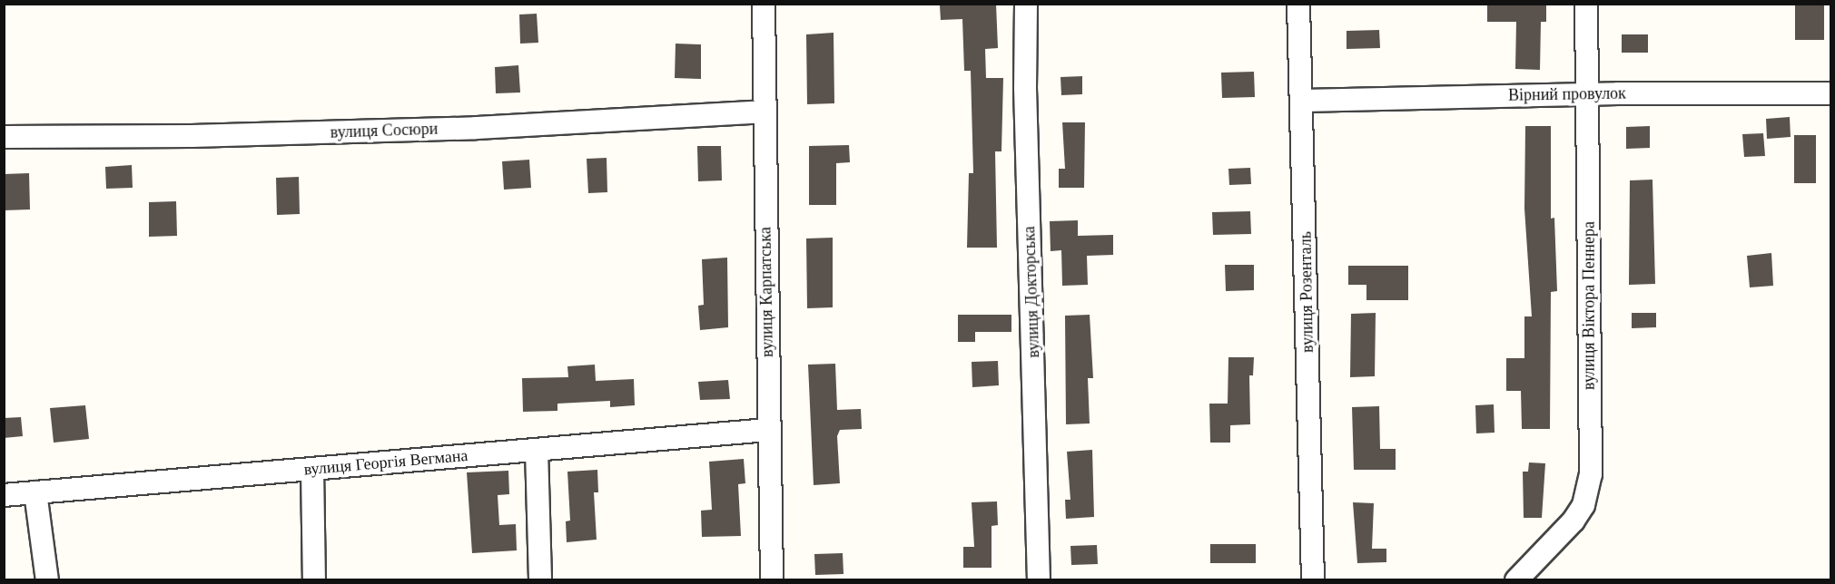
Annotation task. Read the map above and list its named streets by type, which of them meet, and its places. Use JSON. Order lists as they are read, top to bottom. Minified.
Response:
{"streets":{"street":["Вірний провулок","вулиця Сосюри","вулиця Карпатська","вулиця Докторська","вулиця Розенталь","вулиця Віктора Пеннера","вулиця Георгія Вегмана"]},"crossings":[["Вірний провулок","вулиця Розенталь"],["Вірний провулок","вулиця Віктора Пеннера"],["вулиця Сосюри","вулиця Карпатська"],["вулиця Карпатська","вулиця Георгія Вегмана"]]}
